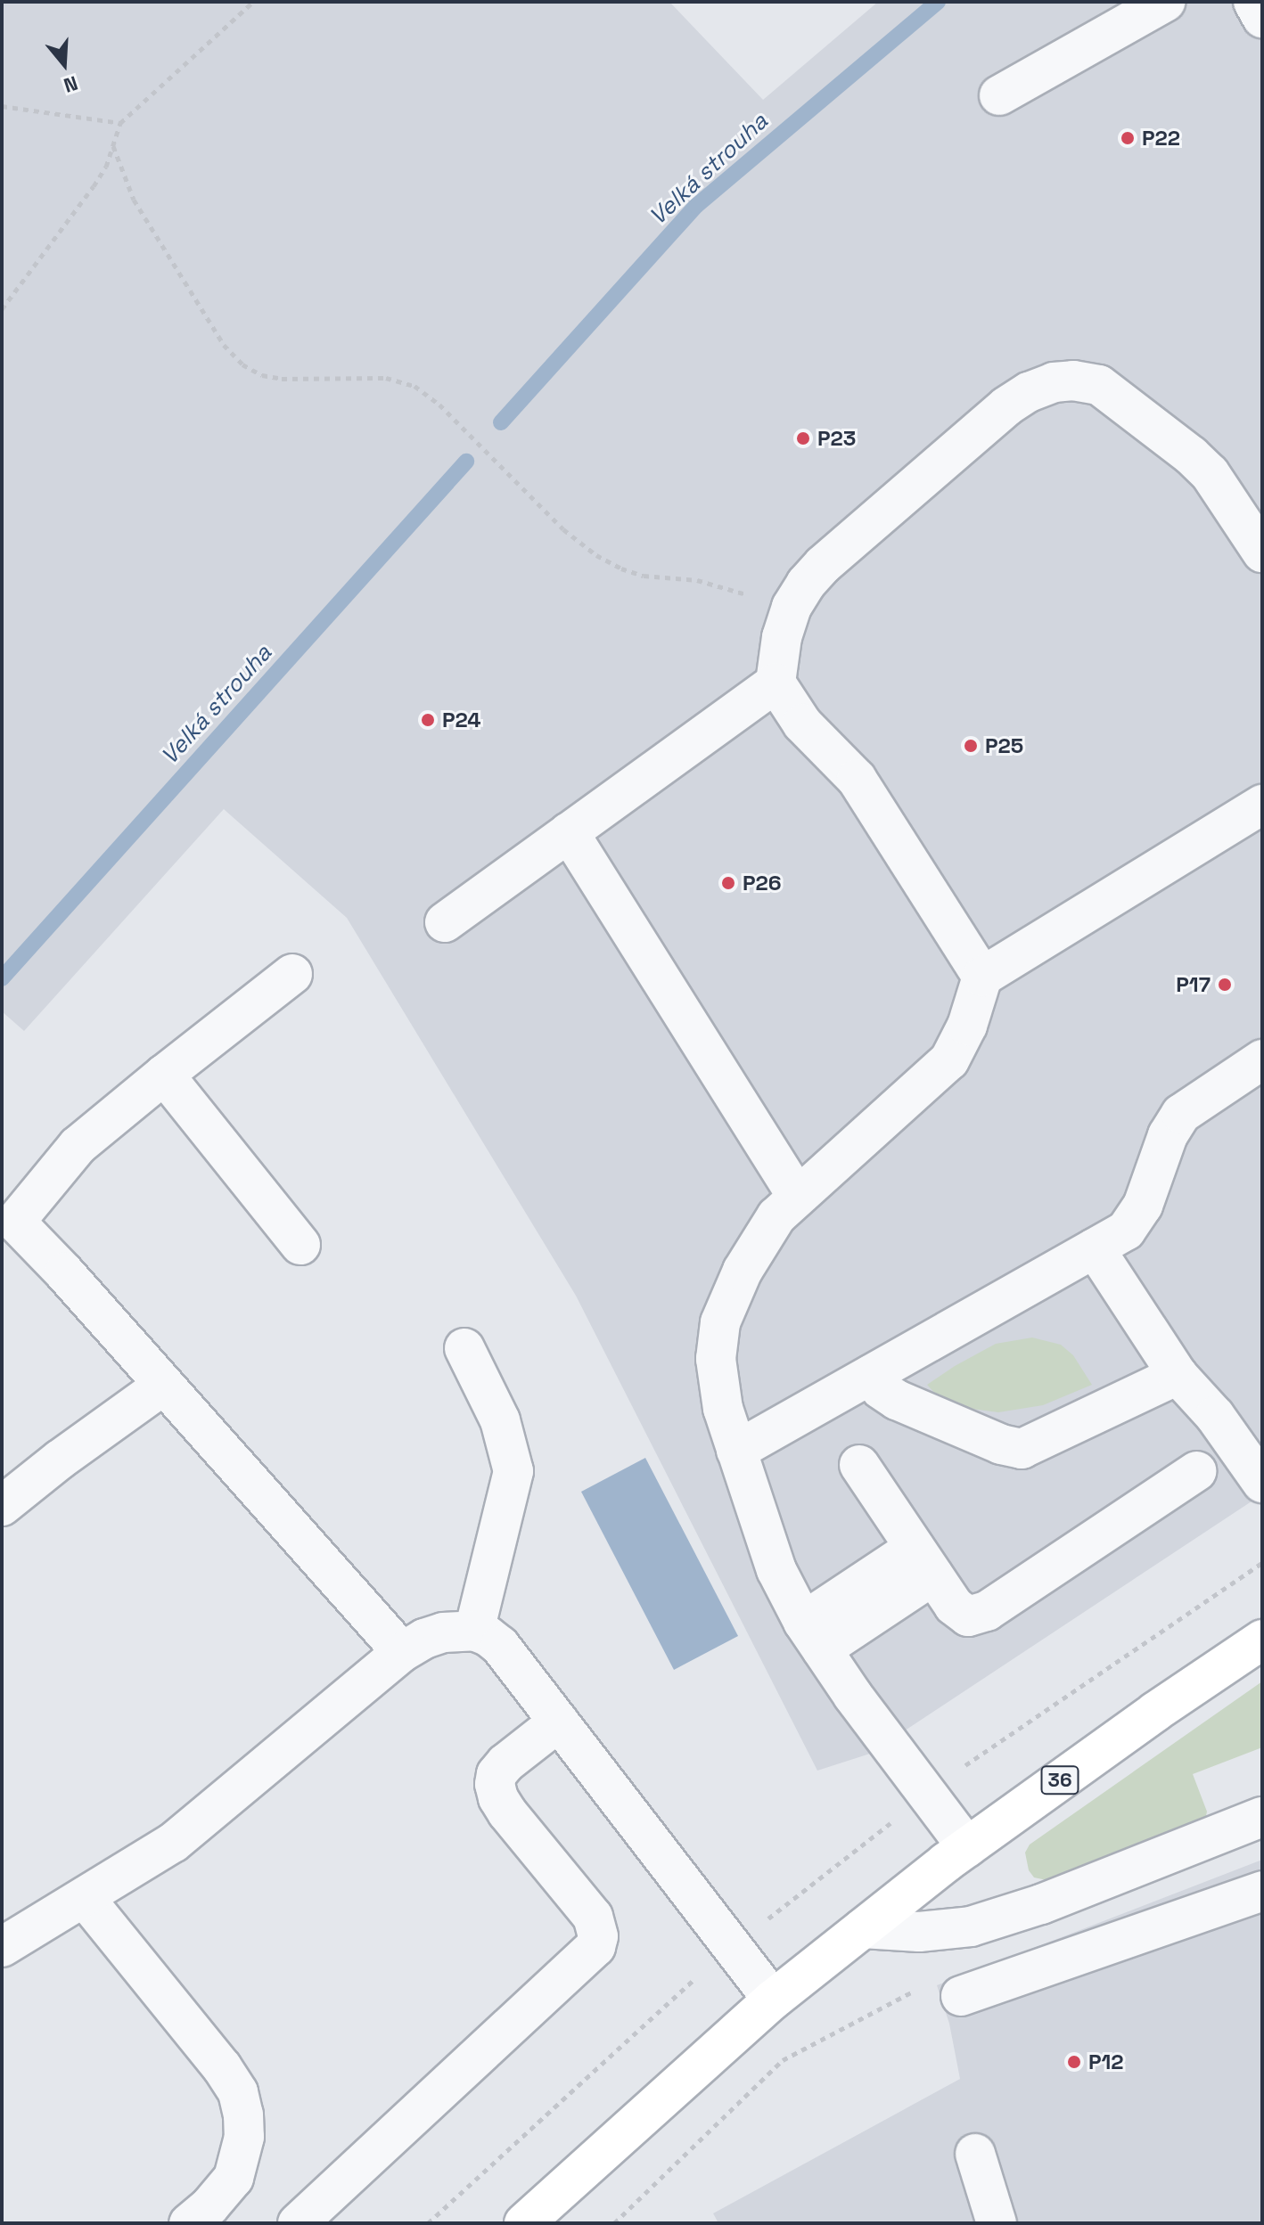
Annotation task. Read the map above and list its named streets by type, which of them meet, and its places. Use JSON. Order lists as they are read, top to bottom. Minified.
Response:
{"streets":{"main road":["36"]},"water":["Velká strouha"],"places":["P22","P23","P24","P25","P26","P17","P12"],"north":"bottom"}
